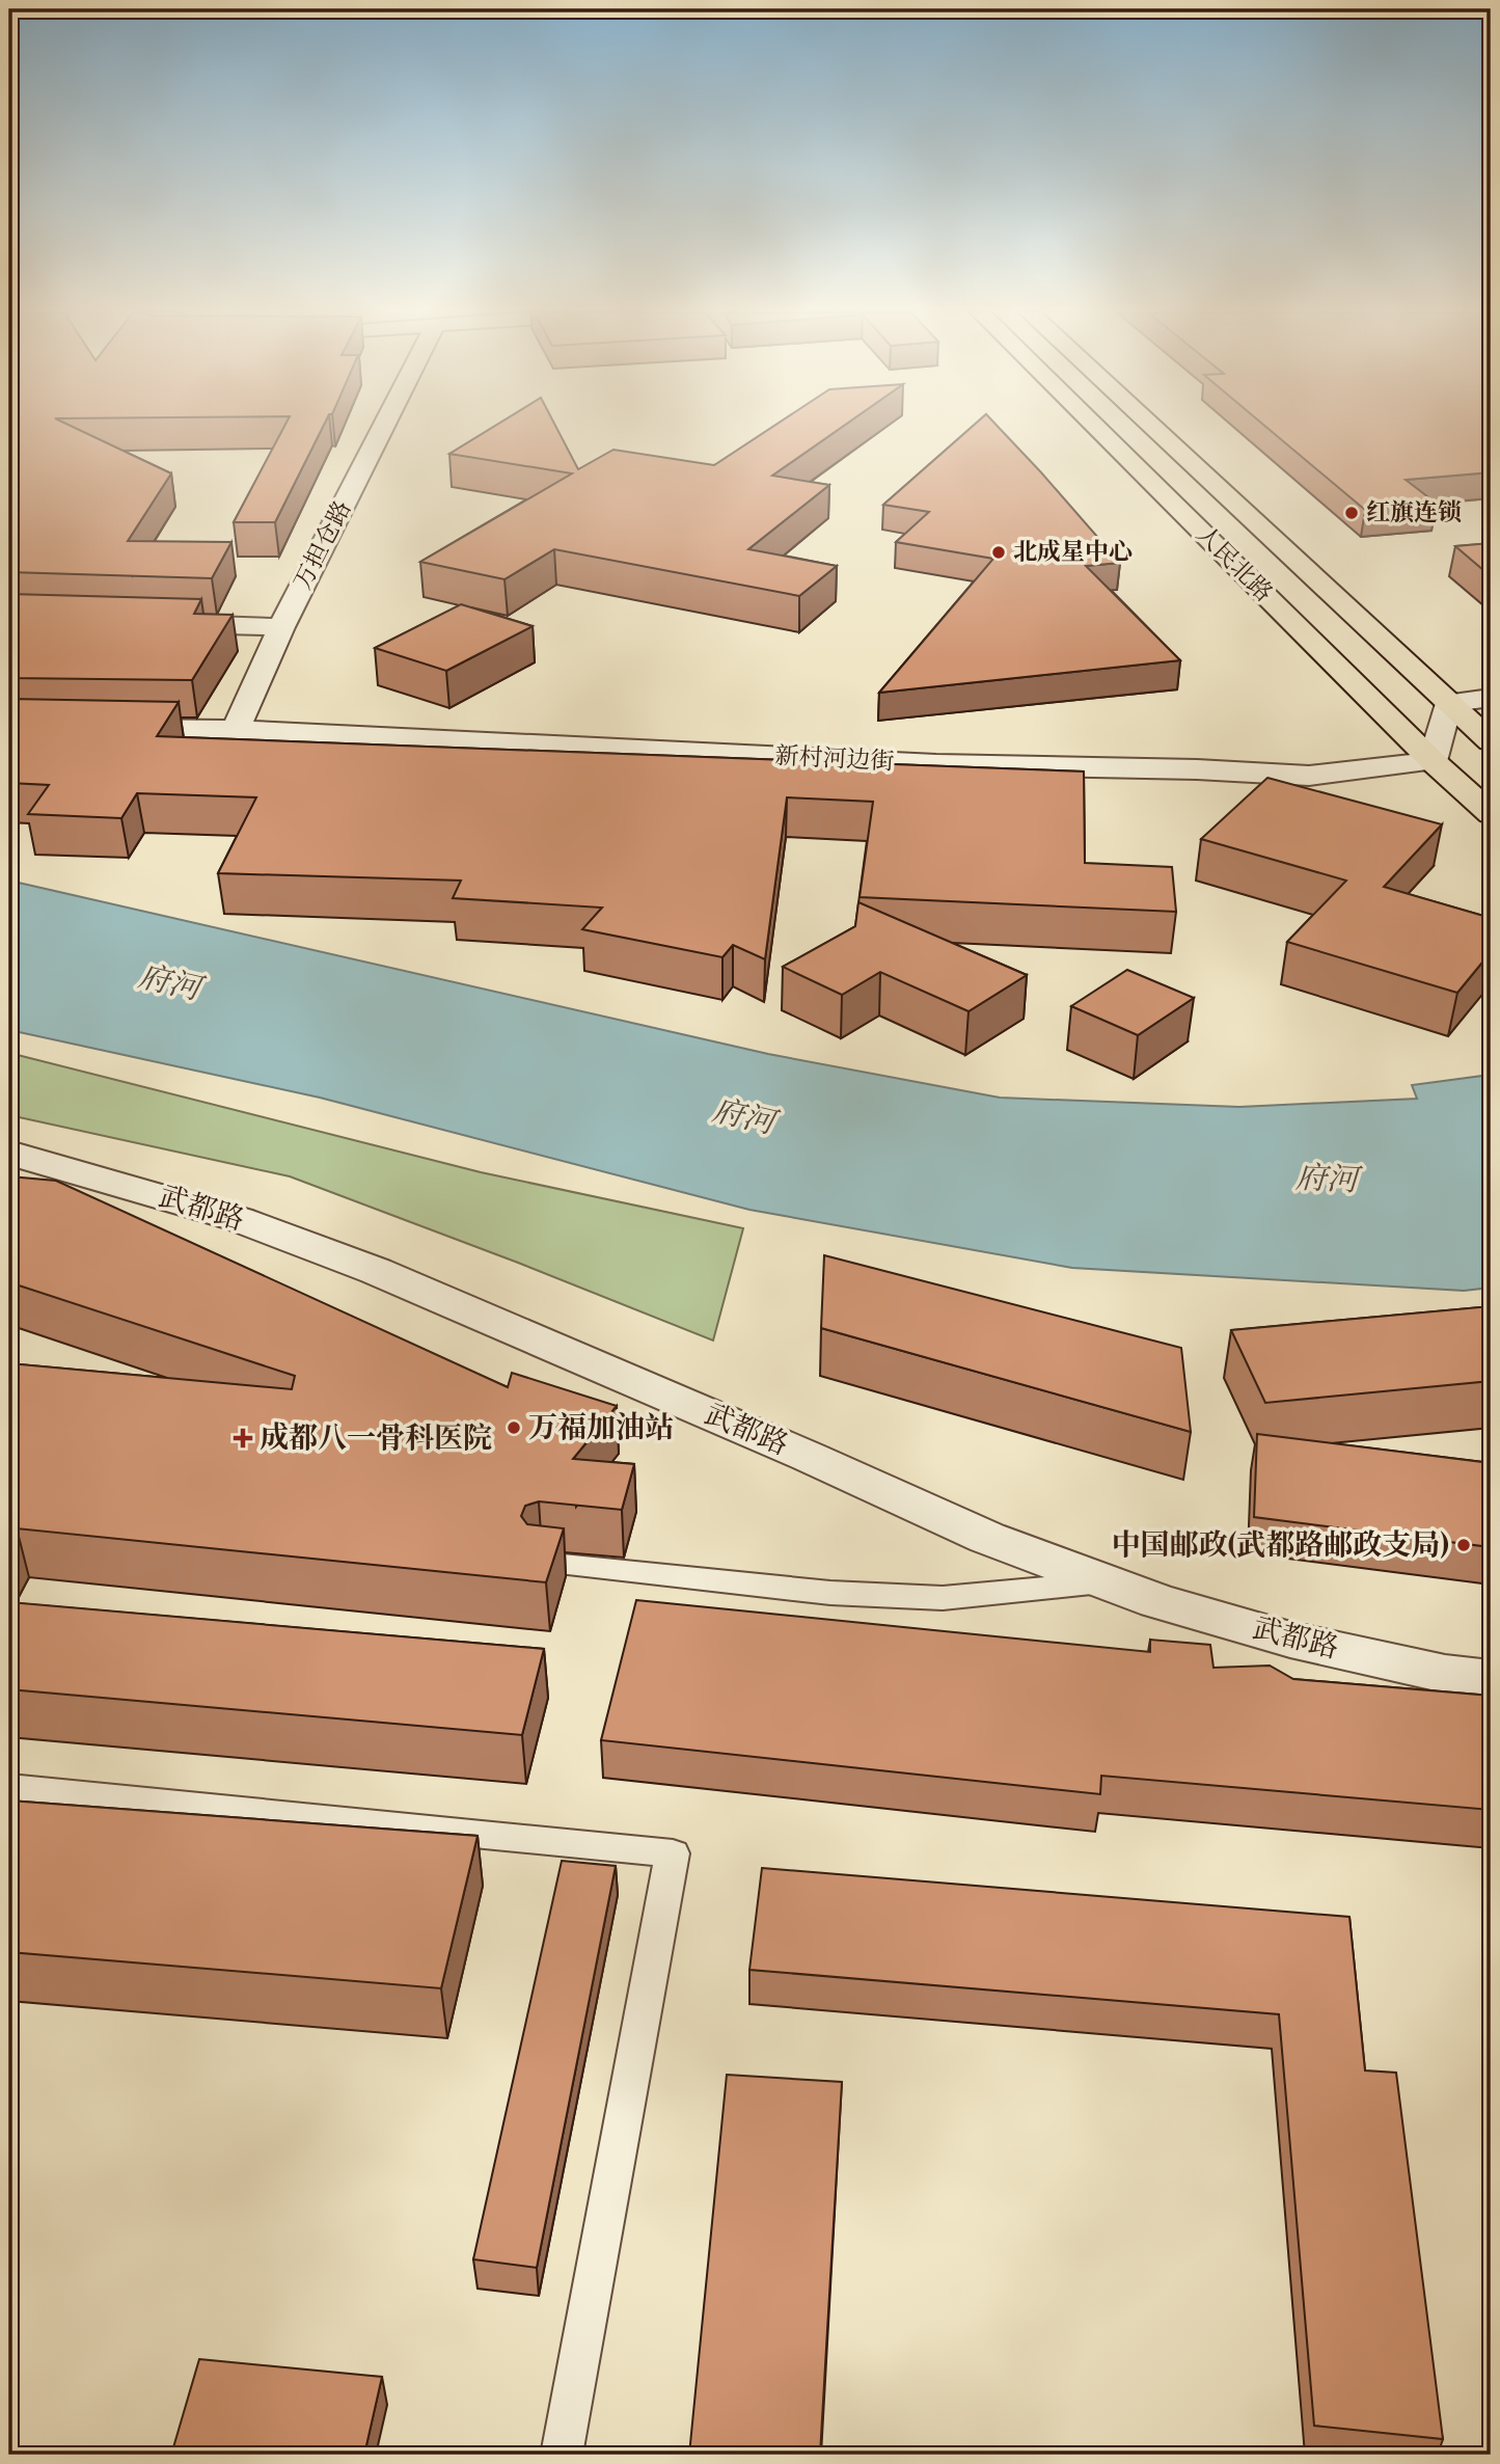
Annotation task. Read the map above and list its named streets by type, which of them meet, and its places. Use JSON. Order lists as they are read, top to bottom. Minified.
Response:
{"streets":{"main road":["人民北路"],"street":["万担仓路","新村河边街","武都路"]},"crossings":[["万担仓路","新村河边街"],["人民北路","新村河边街"]],"water":["府河"],"places":{"other":["红旗连锁","北成星中心","万福加油站","中国邮政(武都路邮政支局)"],"health":["成都八一骨科医院"]}}
